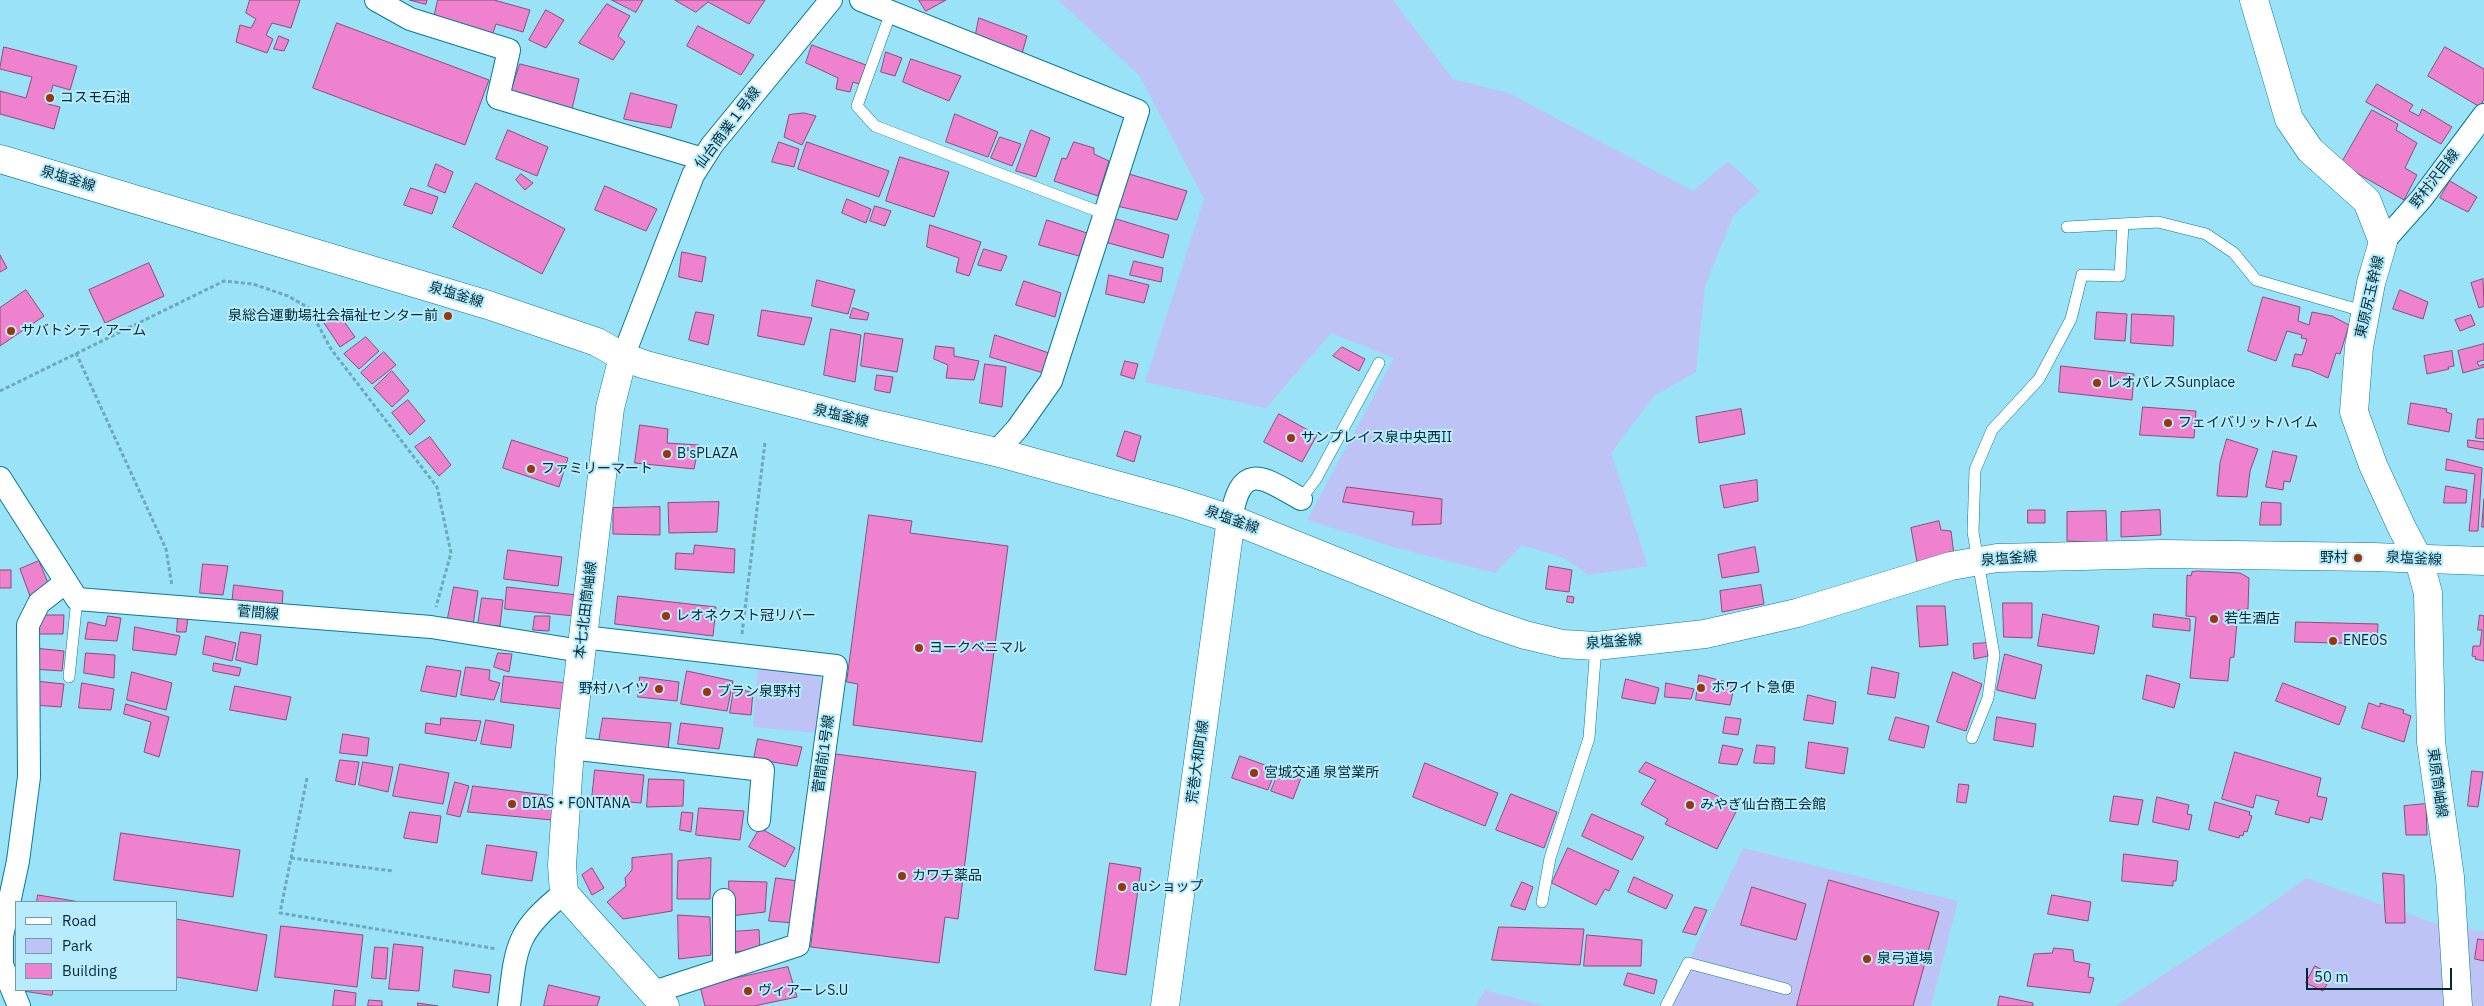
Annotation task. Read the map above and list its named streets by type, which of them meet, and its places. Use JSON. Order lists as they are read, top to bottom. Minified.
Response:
{"streets":{"main road":["泉塩釜線","東原尻玉幹線","本七北田筒岫線","荒巻大和町線","東原筒岫線"],"street":["仙台商業１号線","野村沢目線","菅間線","菅間前1号線"]},"crossings":[["仙台商業１号線","泉塩釜線"],["仙台商業１号線","本七北田筒岫線"],["泉塩釜線","東原尻玉幹線"],["泉塩釜線","本七北田筒岫線"],["泉塩釜線","荒巻大和町線"],["泉塩釜線","東原筒岫線"],["野村沢目線","東原尻玉幹線"],["東原尻玉幹線","東原筒岫線"],["本七北田筒岫線","菅間線"],["本七北田筒岫線","菅間前1号線"],["菅間線","菅間前1号線"]],"places":["コスモ石油","泉総合運動場社会福祉センター前","サバトシティアーム","レオパレスSunplace","フェイバリットハイム","サンプレイス泉中央西II","B'sPLAZA","ファミリーマート","野村","レオネクスト冠リバー","若生酒店","ENEOS","ヨークベニマル","ホワイト急便","野村ハイツ","ブラン泉野村","宮城交通 泉営業所","DIAS・FONTANA","みやぎ仙台商工会館","カワチ薬品","auショップ","泉弓道場","ヴィアーレS.U"],"legend":["Road","Park","Building"],"scale_bar":"50 m"}
